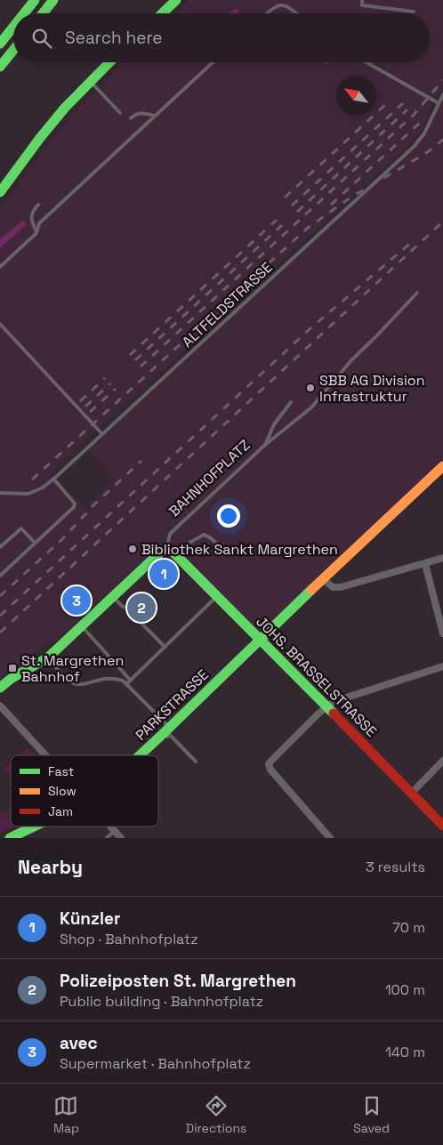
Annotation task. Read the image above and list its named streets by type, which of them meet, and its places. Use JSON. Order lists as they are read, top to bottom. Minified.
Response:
{"streets":{"main road":["JOHS. BRASSELSTRASSE","PARKSTRASSE"],"lane":["ALTFELDSTRASSE","BAHNHOFPLATZ"]},"crossings":[["BAHNHOFPLATZ","JOHS. BRASSELSTRASSE"],["JOHS. BRASSELSTRASSE","PARKSTRASSE"]],"places":{"other":["SBB AG Division Infrastruktur","Bibliothek Sankt Margrethen"],"transit":["St. Margrethen Bahnhof"]},"legend":["Fast","Slow","Jam"],"north":"top left","page":{"search":"Search here","pins":["1","3","2"],"heading":["Nearby","3 results"],"list":[{"mark":"1","name":"Künzler","note":"Shop · Bahnhofplatz","value":"70 m"},{"mark":"2","name":"Polizeiposten St. Margrethen","note":"Public building · Bahnhofplatz","value":"100 m"},{"mark":"3","name":"avec","note":"Supermarket · Bahnhofplatz","value":"140 m"}],"nav":["Map","Directions","Saved"]}}
